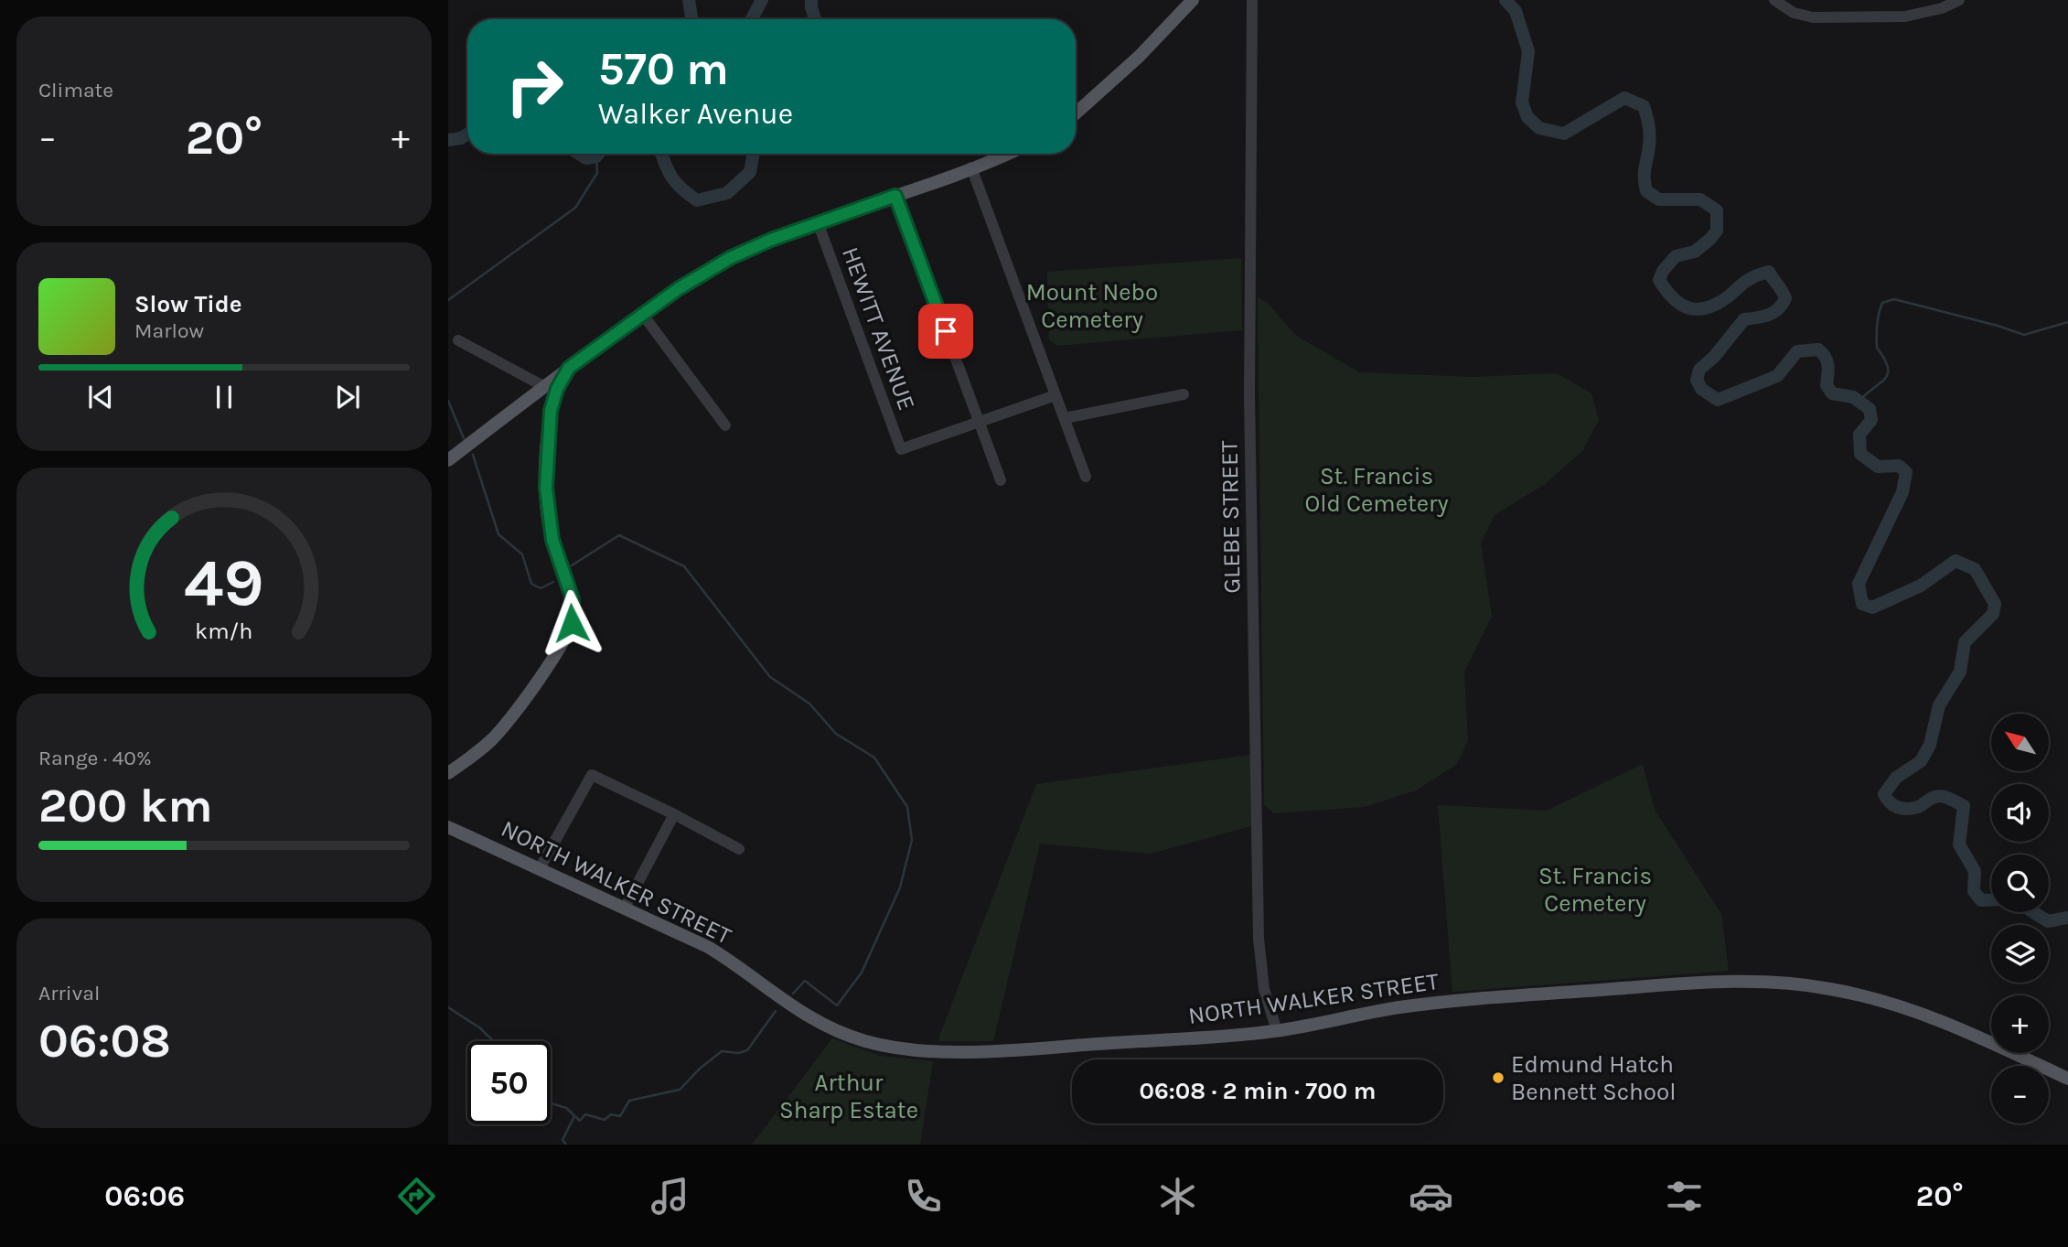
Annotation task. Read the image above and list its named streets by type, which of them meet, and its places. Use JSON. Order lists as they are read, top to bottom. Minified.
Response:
{"streets":{"main road":["NORTH WALKER STREET"],"street":["HEWITT AVENUE","GLEBE STREET"]},"crossings":[["GLEBE STREET","NORTH WALKER STREET"]],"parks":["Mount Nebo Cemetery","St. Francis Old Cemetery","St. Francis Cemetery","Arthur Sharp Estate"],"places":["Edmund Hatch Bennett School"],"north":"top left","page":{"tile":["Climate",["Range · 40%","200 km"],["Arrival","06:08"]],"turn":["570 m","Walker Avenue"],"heat":["−","20°","+"],"song":["Slow Tide","Marlow"],"map_buttons":["+","−"],"limit":"50","trip":"06:08 · 2 min · 700 m","tabs":["06:06","20°"],"gauge":["49","km/h"]}}
